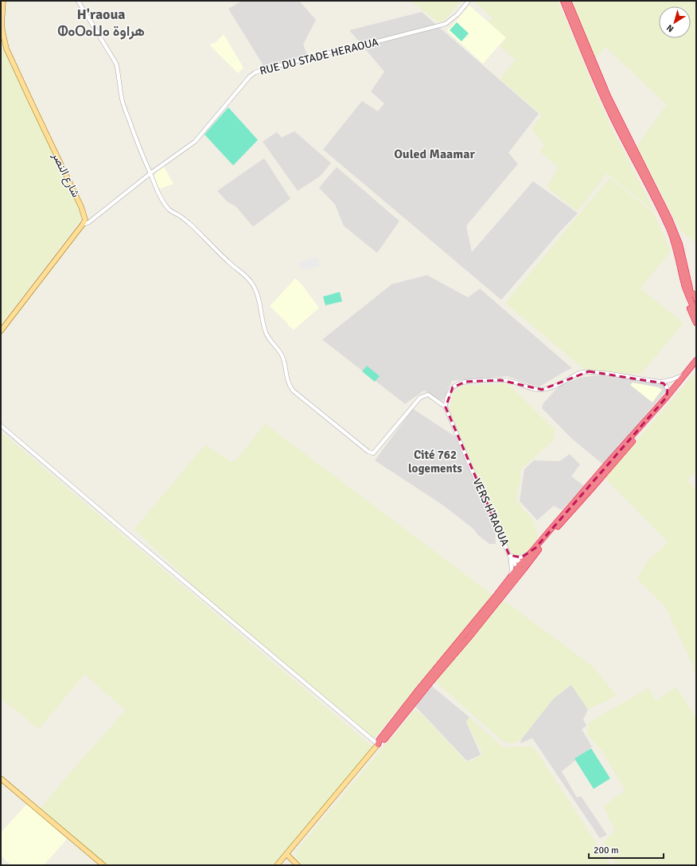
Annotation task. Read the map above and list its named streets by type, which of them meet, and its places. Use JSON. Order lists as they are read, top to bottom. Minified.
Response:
{"streets":{"main road":["شارع النصر"],"street":["RUE DU STADE HERAOUA","VERS H'RAOUA"]},"crossings":[["RUE DU STADE HERAOUA","شارع النصر"]],"districts":["H'raoua ⵀⴰⵔⴰⵡⴰ هراوة","Ouled Maamar","Cité 762 logements"],"scale_bar":"200 m","north":"bottom left"}
